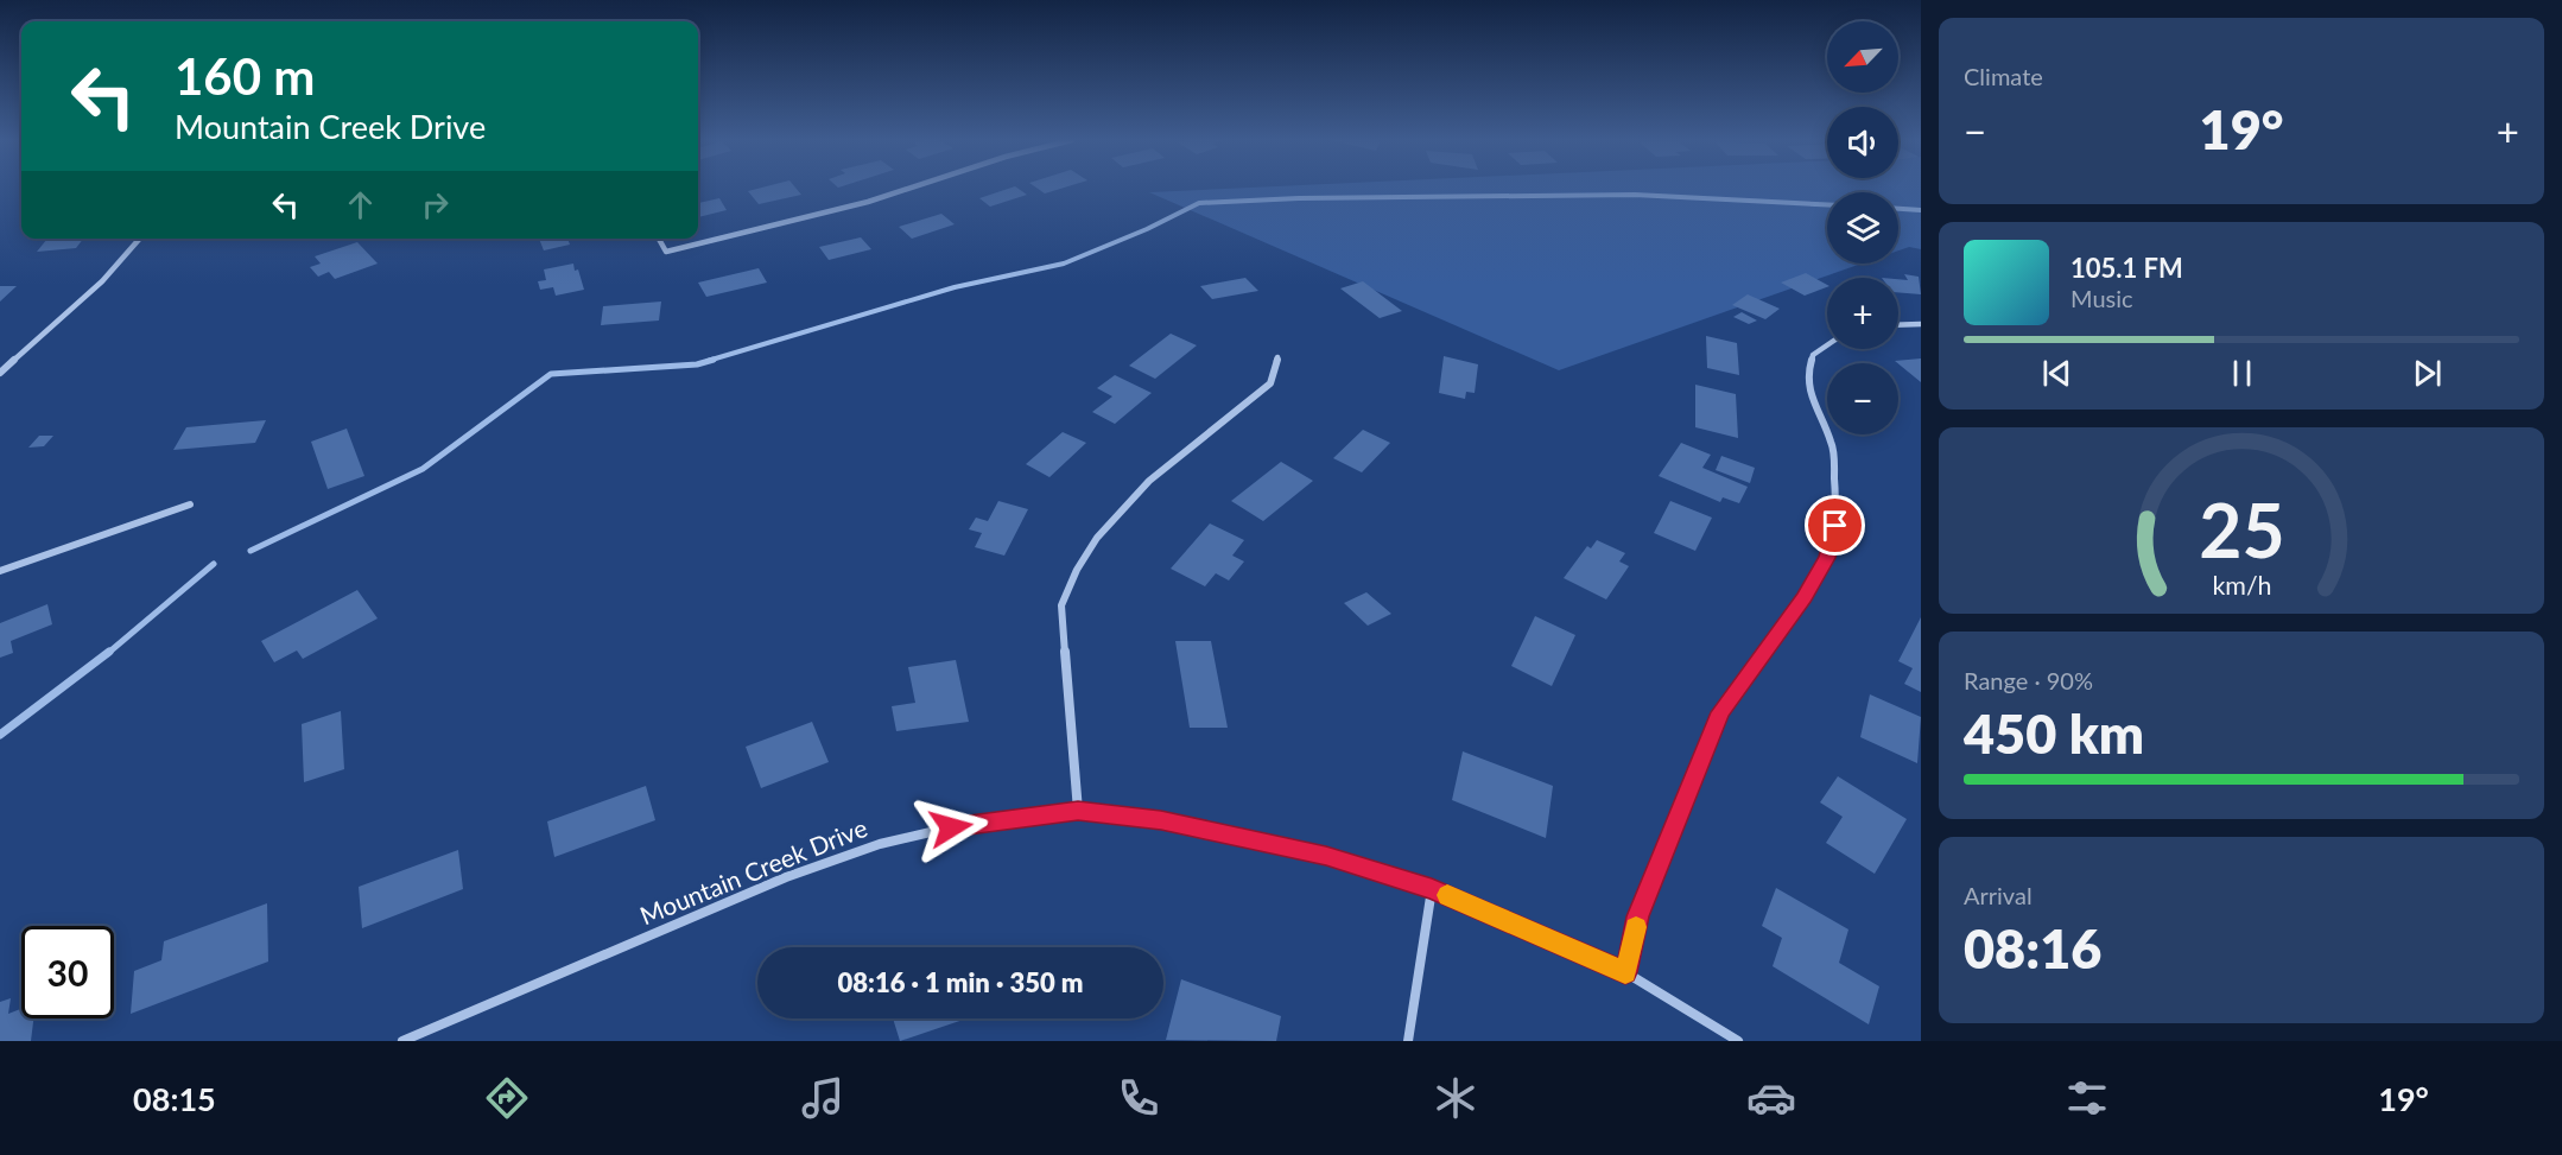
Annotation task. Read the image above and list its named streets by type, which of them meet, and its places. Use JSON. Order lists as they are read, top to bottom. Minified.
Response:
{"streets":{"street":["Mountain Creek Drive"]},"north":"bottom left","page":{"tile":["Climate",["Range · 90%","450 km"],["Arrival","08:16"]],"map_buttons":["+","−"],"turn":["160 m","Mountain Creek Drive"],"heat":["−","19°","+"],"song":["105.1 FM","Music"],"limit":"30","trip":"08:16 · 1 min · 350 m","tabs":["08:15","19°"],"gauge":["25","km/h"]}}
